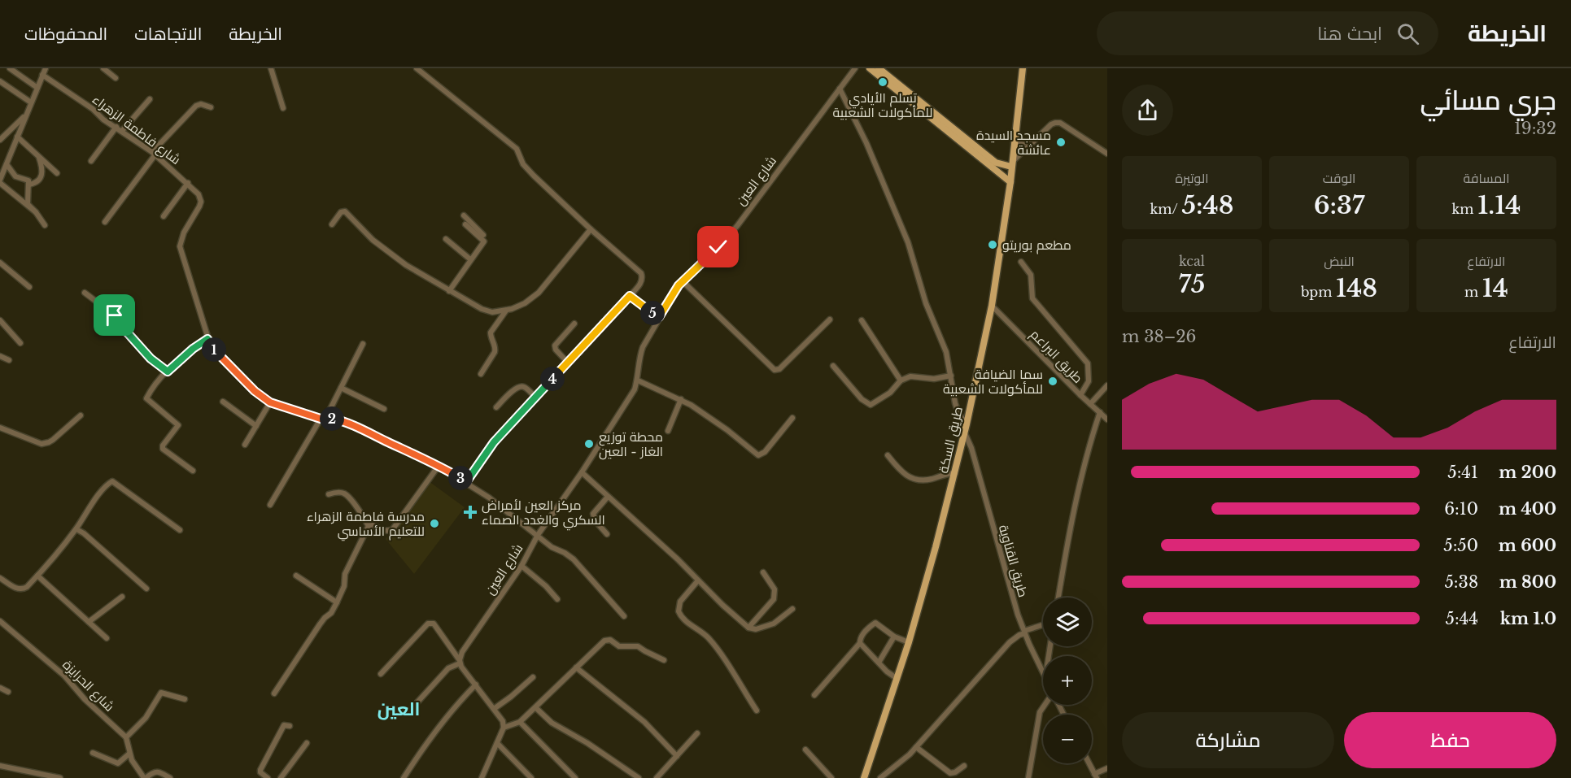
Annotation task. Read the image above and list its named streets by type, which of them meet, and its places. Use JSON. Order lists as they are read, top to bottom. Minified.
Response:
{"streets":{"main road":["طريق السكة"],"street":["شارع فاطمة الزهراء","شارع العين","طريق البراعم","طريق القناوية","شارع الحرايزة"]},"crossings":[["شارع فاطمة الزهراء","شارع العين"],["طريق البراعم","طريق السكة"],["طريق السكة","طريق القناوية"]],"districts":["العين"],"places":{"other":["تسلم الأيادي للمأكولات الشعبية","مسجد السيدة عائشة","مطعم بوريتو","سما الضيافة للمأكولات الشعبية","محطة توزيع الغاز - العين","مدرسة فاطمة الزهراء للتعليم الأساسي"],"health":["مركز العين لأمراض السكري والغدد الصماء"]},"page":{"header":"الخريطة","search":"ابحث هنا","nav":["الخريطة","الاتجاهات","المحفوظات"],"heading":["جري مسائي","19:32"],"stats":[["المسافة","1.14 km"],["الوقت","6:37"],["الوتيرة","5:48 /km"],["الارتفاع","14 m"],["النبض","148 bpm"],["kcal","75"]],"pins":["5","1","4","2","3"],"chart":["الارتفاع","26–38 m"],"list":[{"name":"200 m","note":"5:41"},{"name":"400 m","note":"6:10"},{"name":"600 m","note":"5:50"},{"name":"800 m","note":"5:38"},{"name":"1.0 km","note":"5:44"}],"map_buttons":["+","−"],"buttons":["حفظ","مشاركة"]}}
